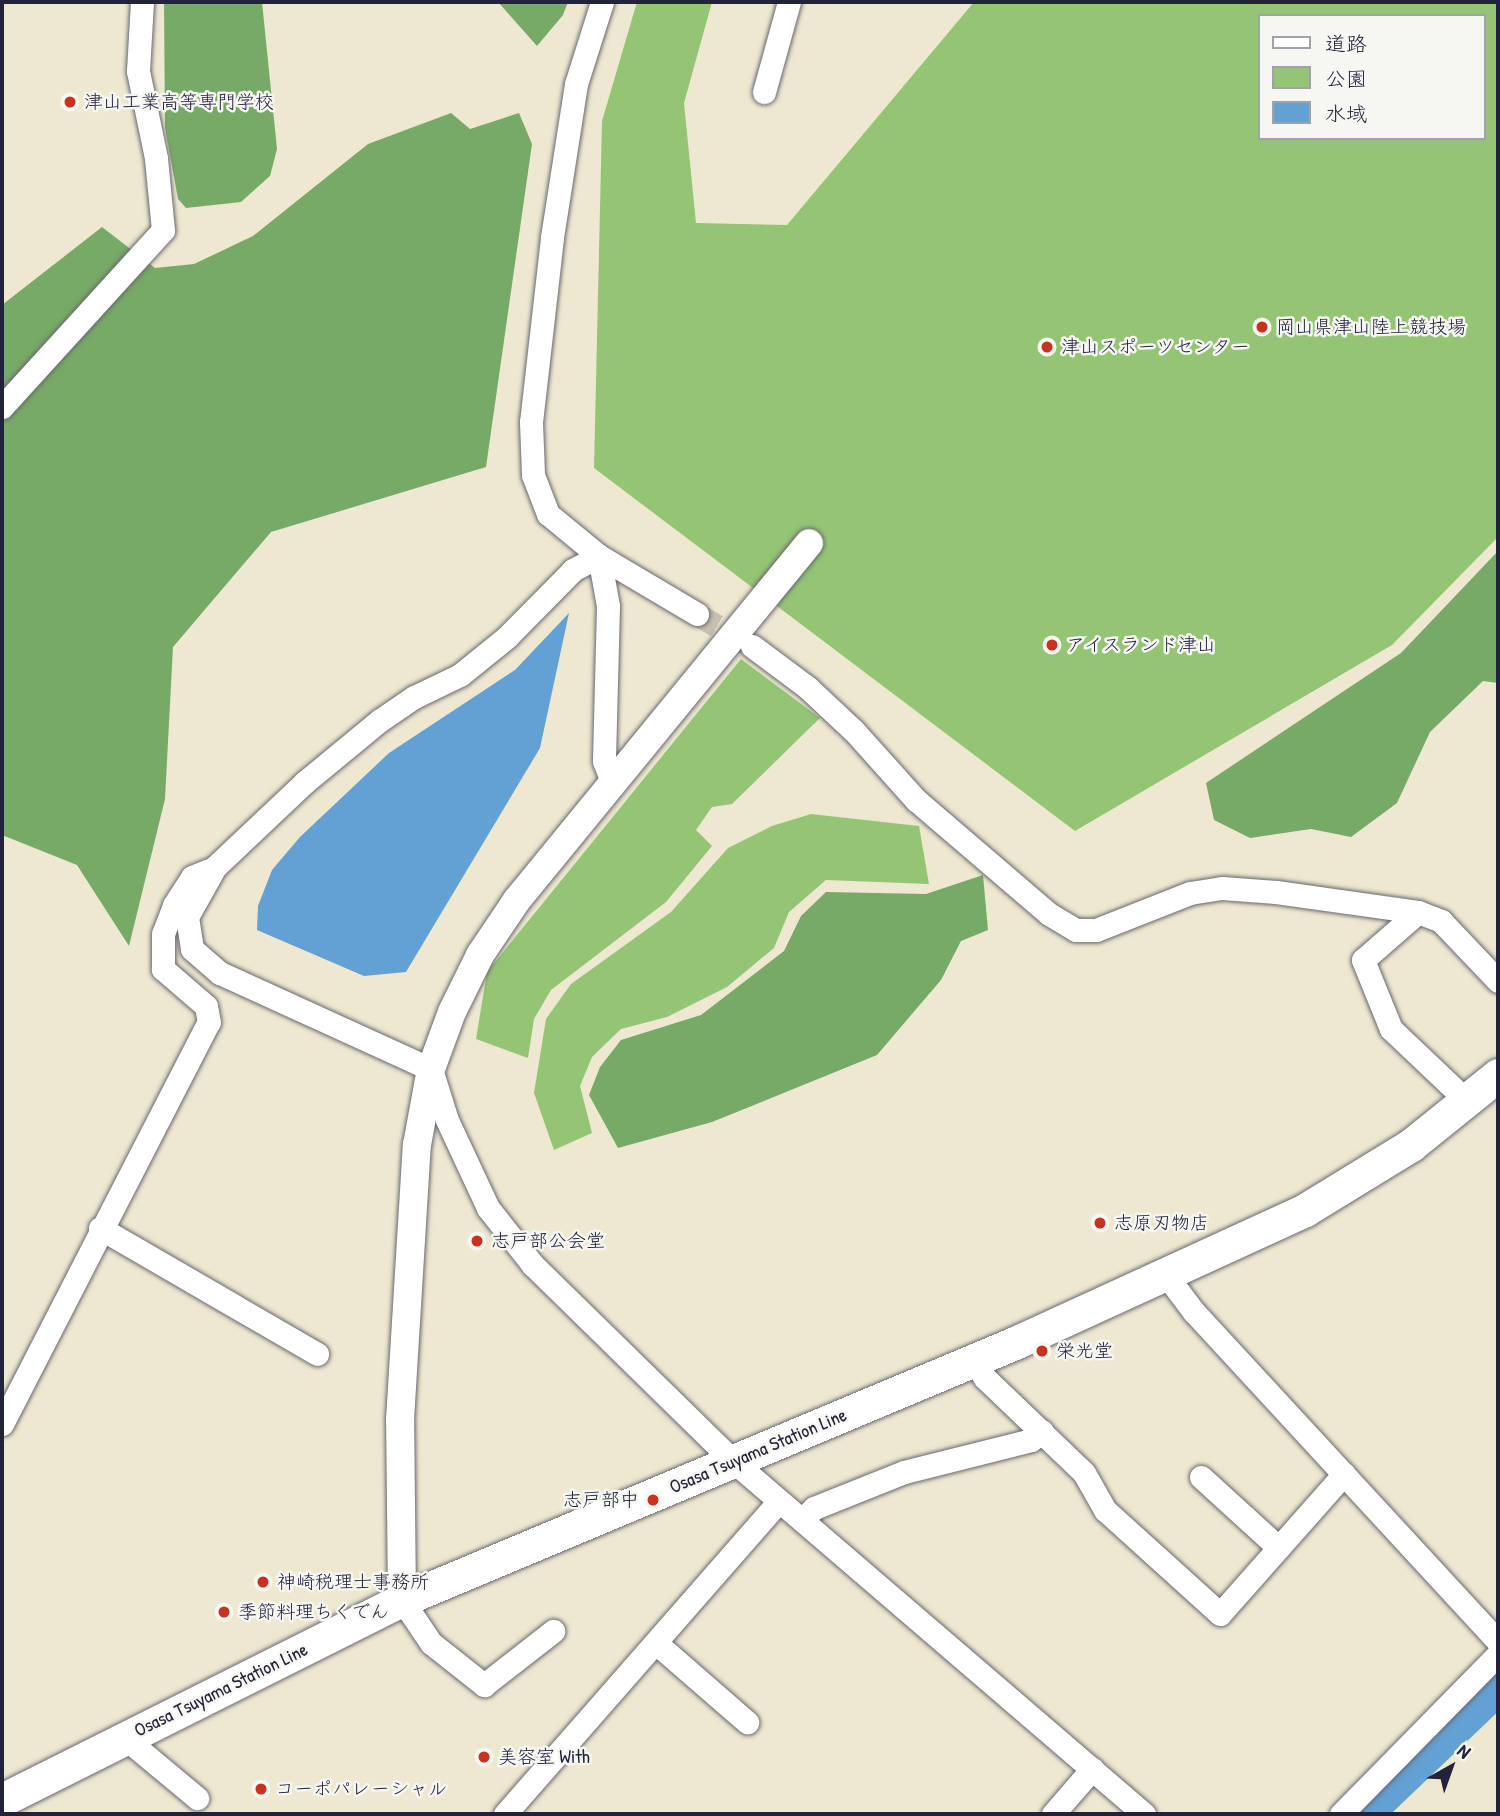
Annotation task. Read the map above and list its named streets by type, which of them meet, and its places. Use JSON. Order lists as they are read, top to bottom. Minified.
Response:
{"streets":{"main road":["Osasa Tsuyama Station Line"]},"places":["津山工業高等専門学校","岡山県津山陸上競技場","津山スポーツセンター","アイスランド津山","志原刃物店","志戸部公会堂","栄光堂","志戸部中","神崎税理士事務所","季節料理ちくでん","美容室 With","コーポパレーシャル"],"legend":["道路","公園","水域"],"north":"top right"}
